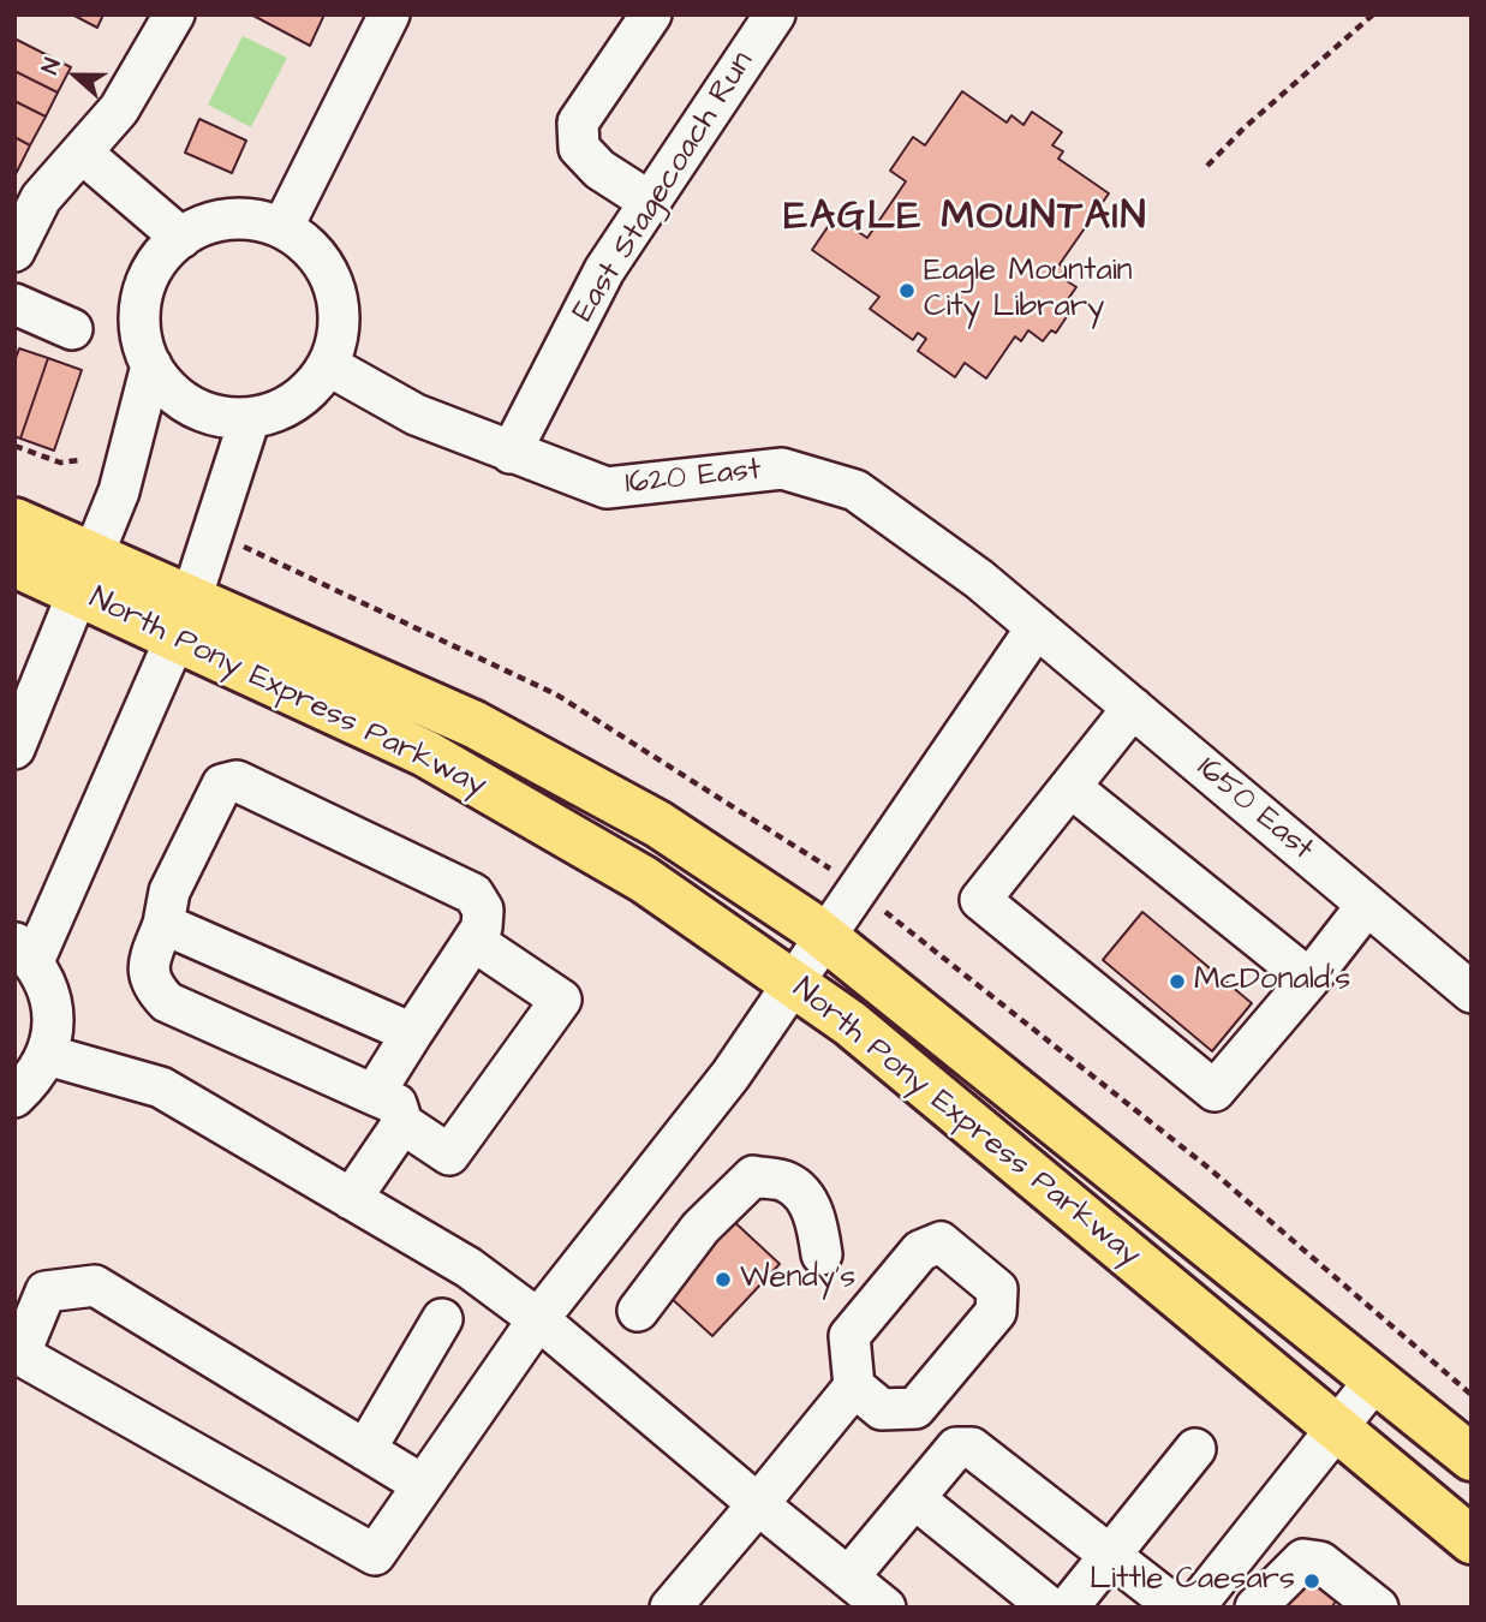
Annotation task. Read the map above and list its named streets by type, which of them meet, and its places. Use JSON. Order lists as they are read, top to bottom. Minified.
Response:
{"streets":{"main road":["North Pony Express Parkway"],"street":["East Stagecoach Run","1620 East","1650 East"]},"crossings":[["East Stagecoach Run","1620 East"],["1620 East","1650 East"]],"districts":["EAGLE MOUNTAIN"],"places":["Eagle Mountain City Library","McDonald's","Wendy's","Little Caesars"],"north":"left"}
